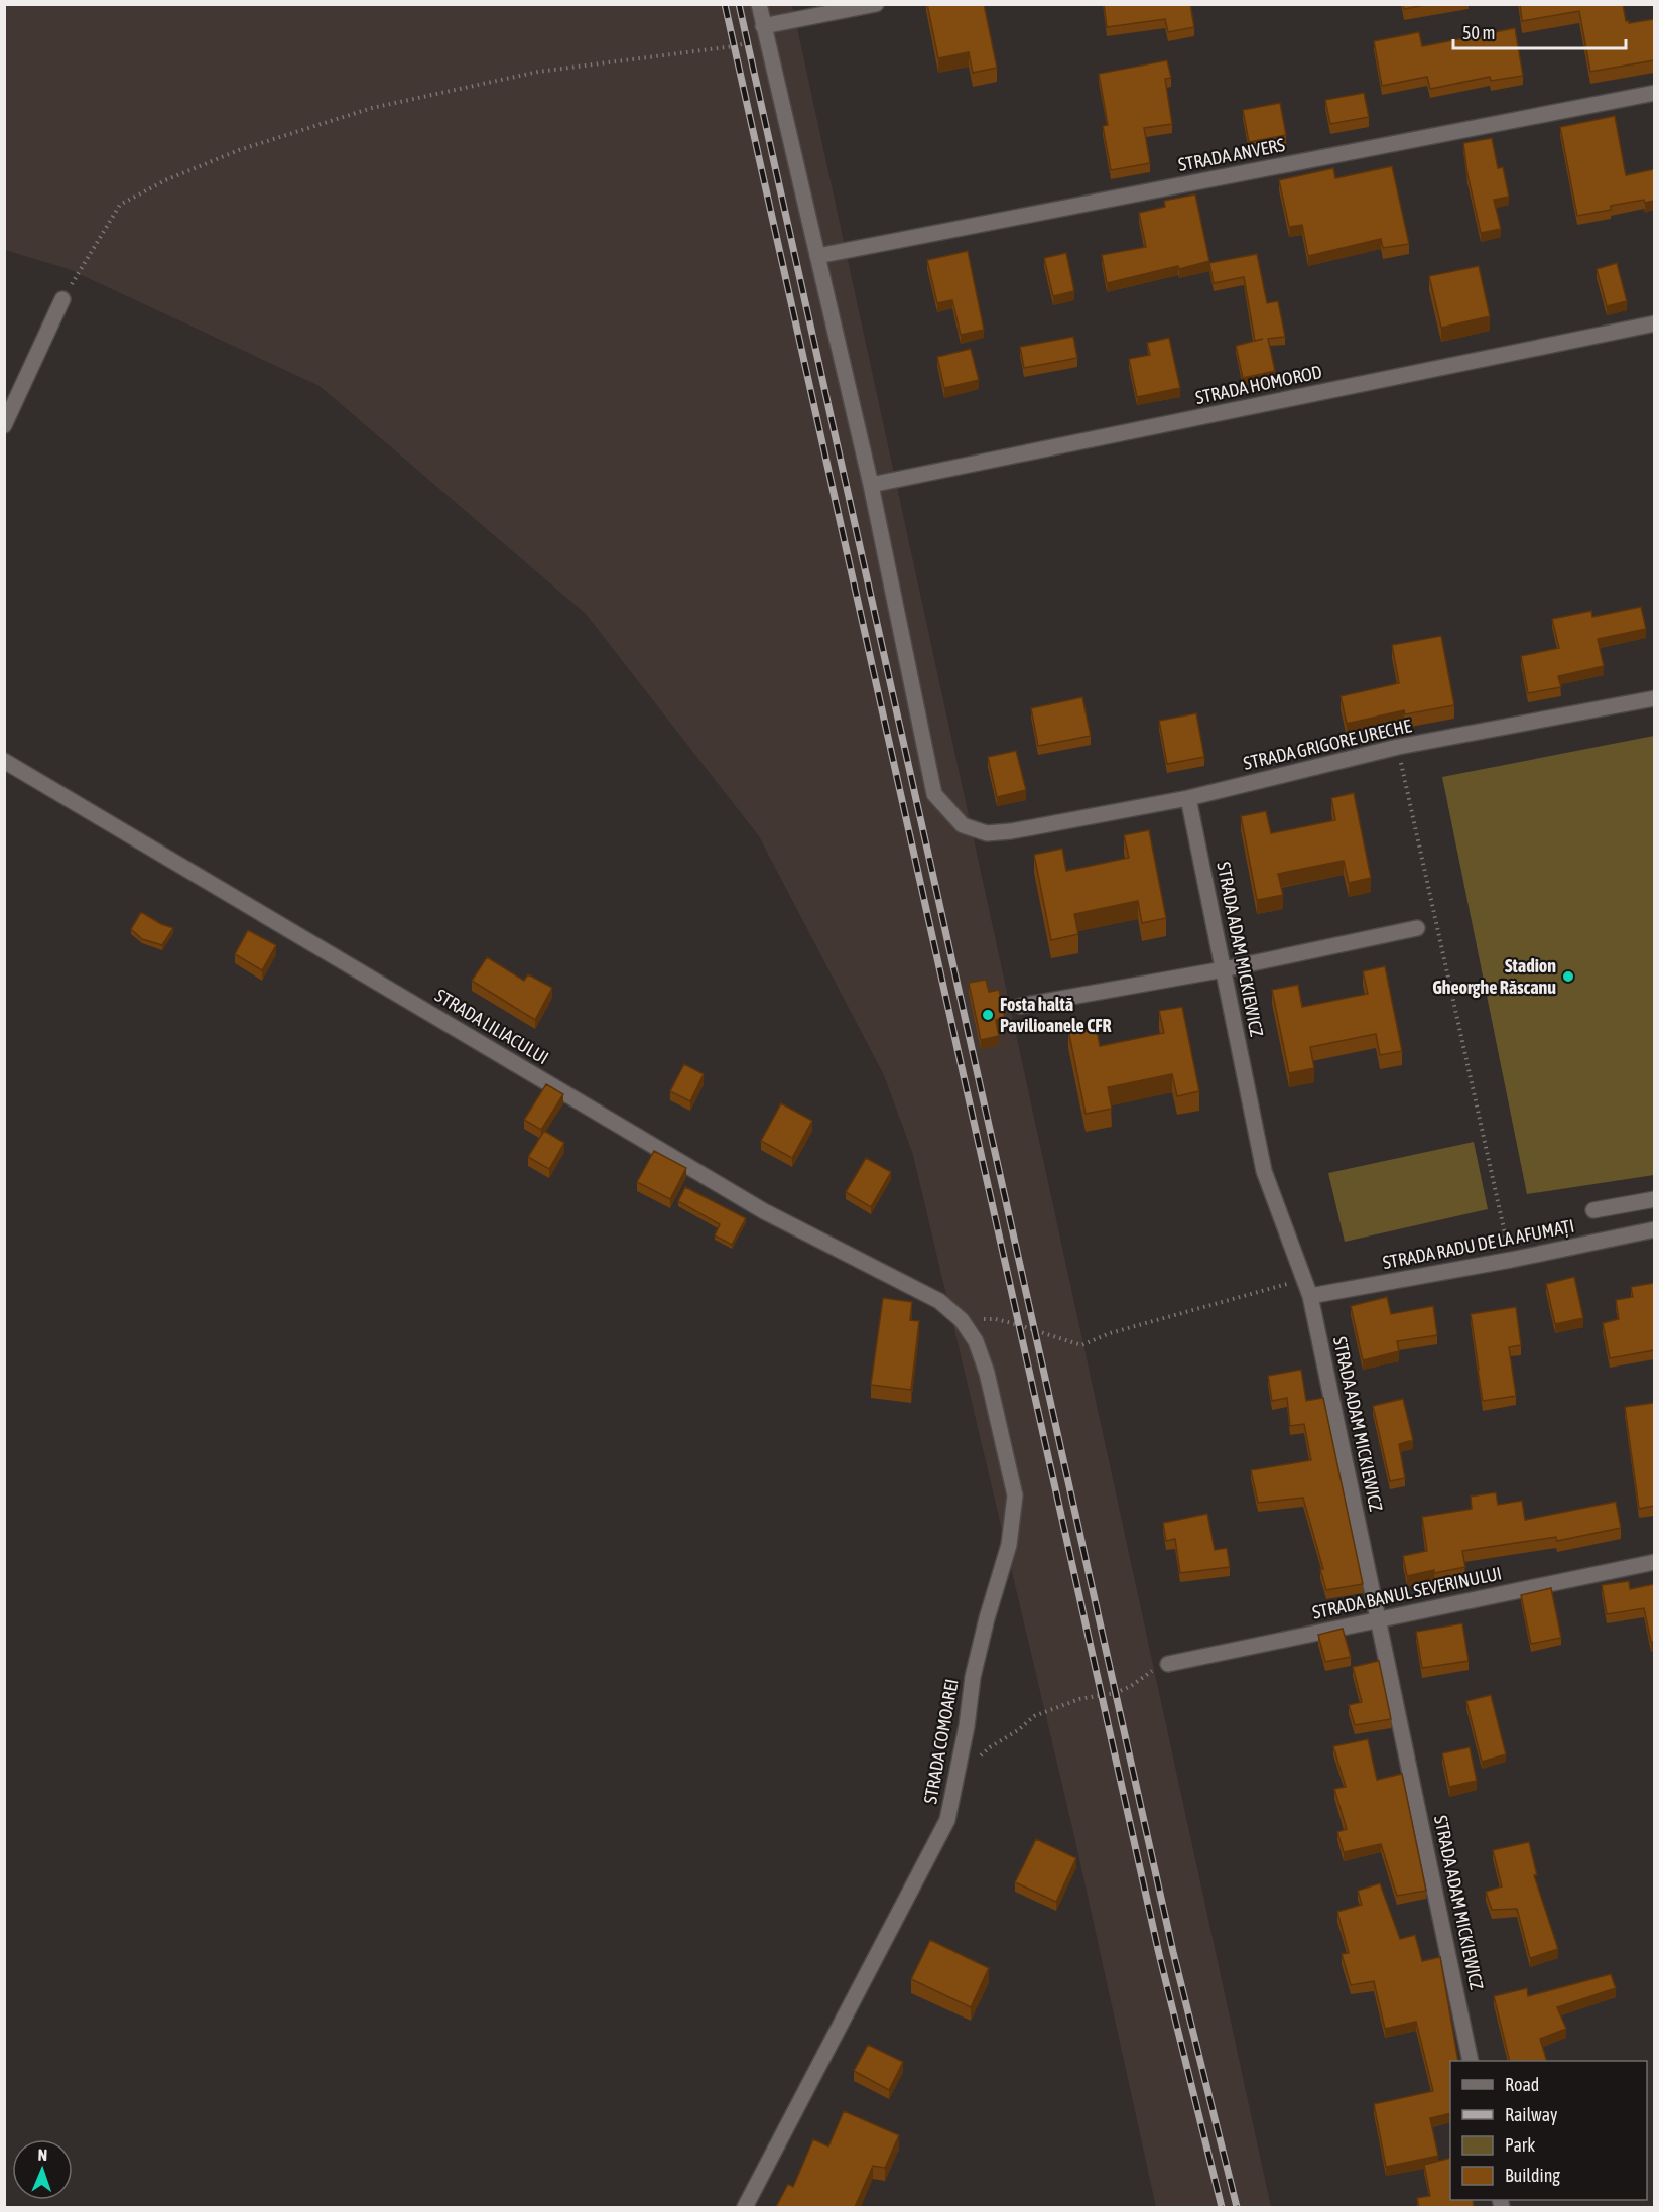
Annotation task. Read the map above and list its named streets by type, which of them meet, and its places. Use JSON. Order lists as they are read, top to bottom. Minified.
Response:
{"streets":{"street":["STRADA ANVERS","STRADA HOMOROD","STRADA GRIGORE URECHE","STRADA ADAM MICKIEWICZ","STRADA LILIACULUI","STRADA RADU DE LA AFUMAȚI","STRADA BANUL SEVERINULUI","STRADA COMOAREI"]},"crossings":[["STRADA ANVERS","STRADA GRIGORE URECHE"],["STRADA HOMOROD","STRADA GRIGORE URECHE"],["STRADA GRIGORE URECHE","STRADA ADAM MICKIEWICZ"],["STRADA ADAM MICKIEWICZ","STRADA RADU DE LA AFUMAȚI"],["STRADA ADAM MICKIEWICZ","STRADA BANUL SEVERINULUI"],["STRADA LILIACULUI","STRADA COMOAREI"]],"places":["Stadion Gheorghe Răscanu","Fosta haltă Pavilioanele CFR"],"legend":["Road","Railway","Park","Building"],"scale_bar":"50 m","north":"top"}
